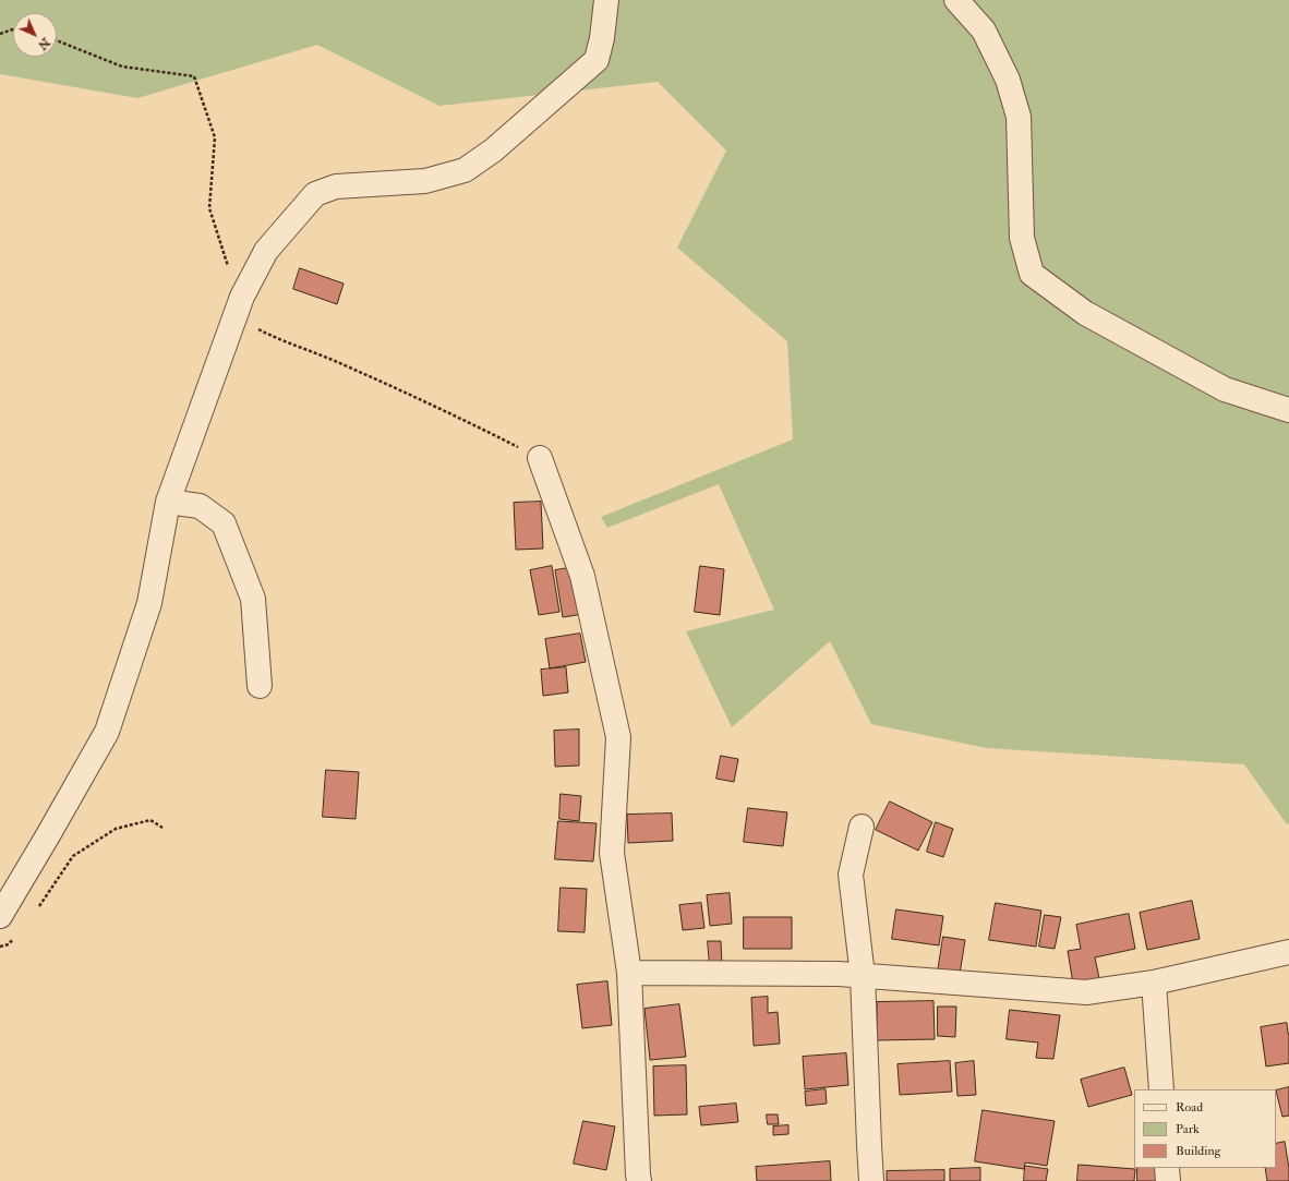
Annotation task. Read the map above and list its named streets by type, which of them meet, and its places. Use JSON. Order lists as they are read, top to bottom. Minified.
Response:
{"legend":["Road","Park","Building"],"north":"bottom right"}
